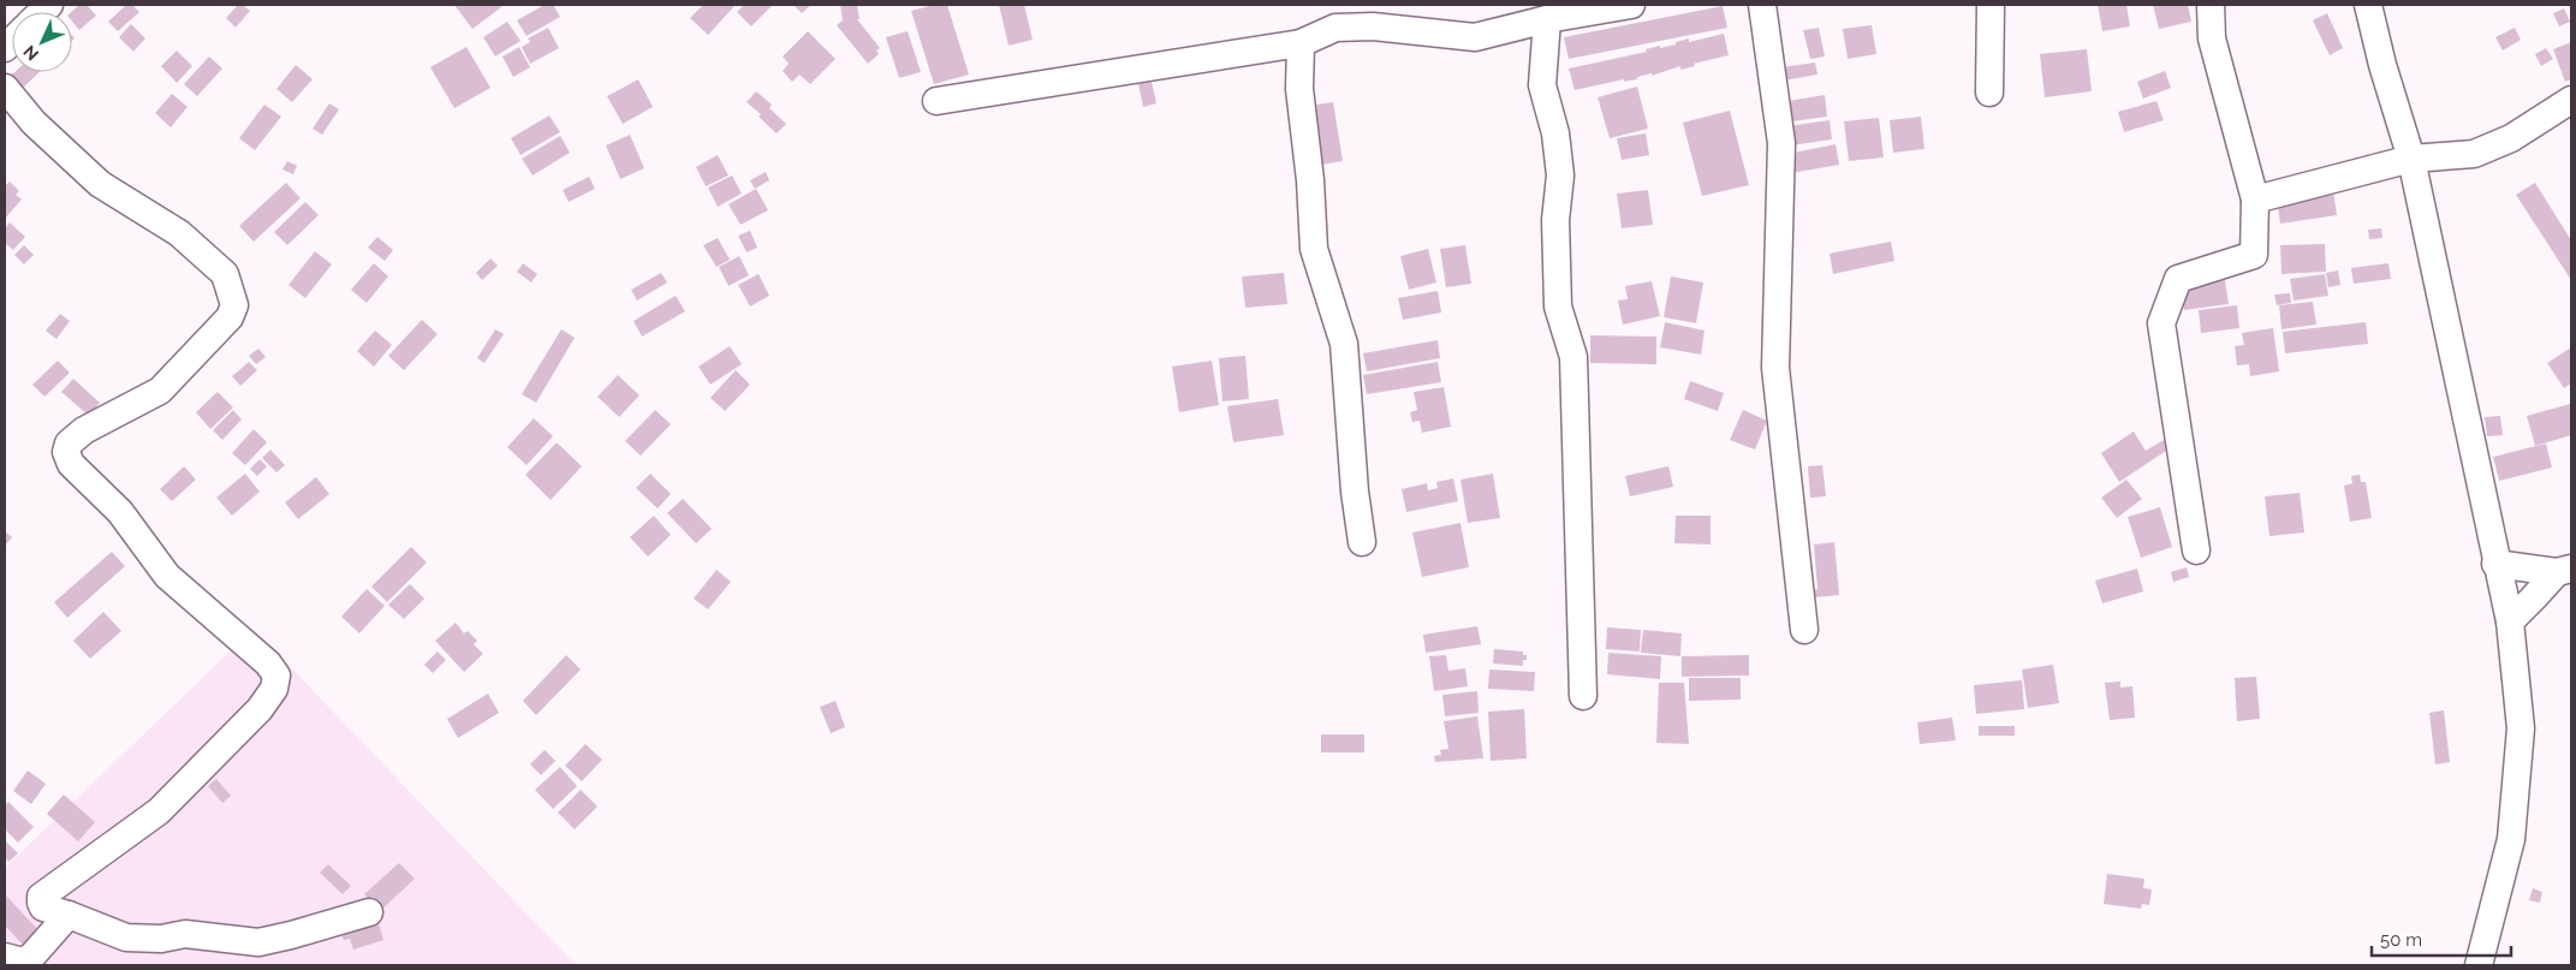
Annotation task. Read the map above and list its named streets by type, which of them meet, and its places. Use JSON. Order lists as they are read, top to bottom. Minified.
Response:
{"scale_bar":"50 m","north":"bottom left"}
